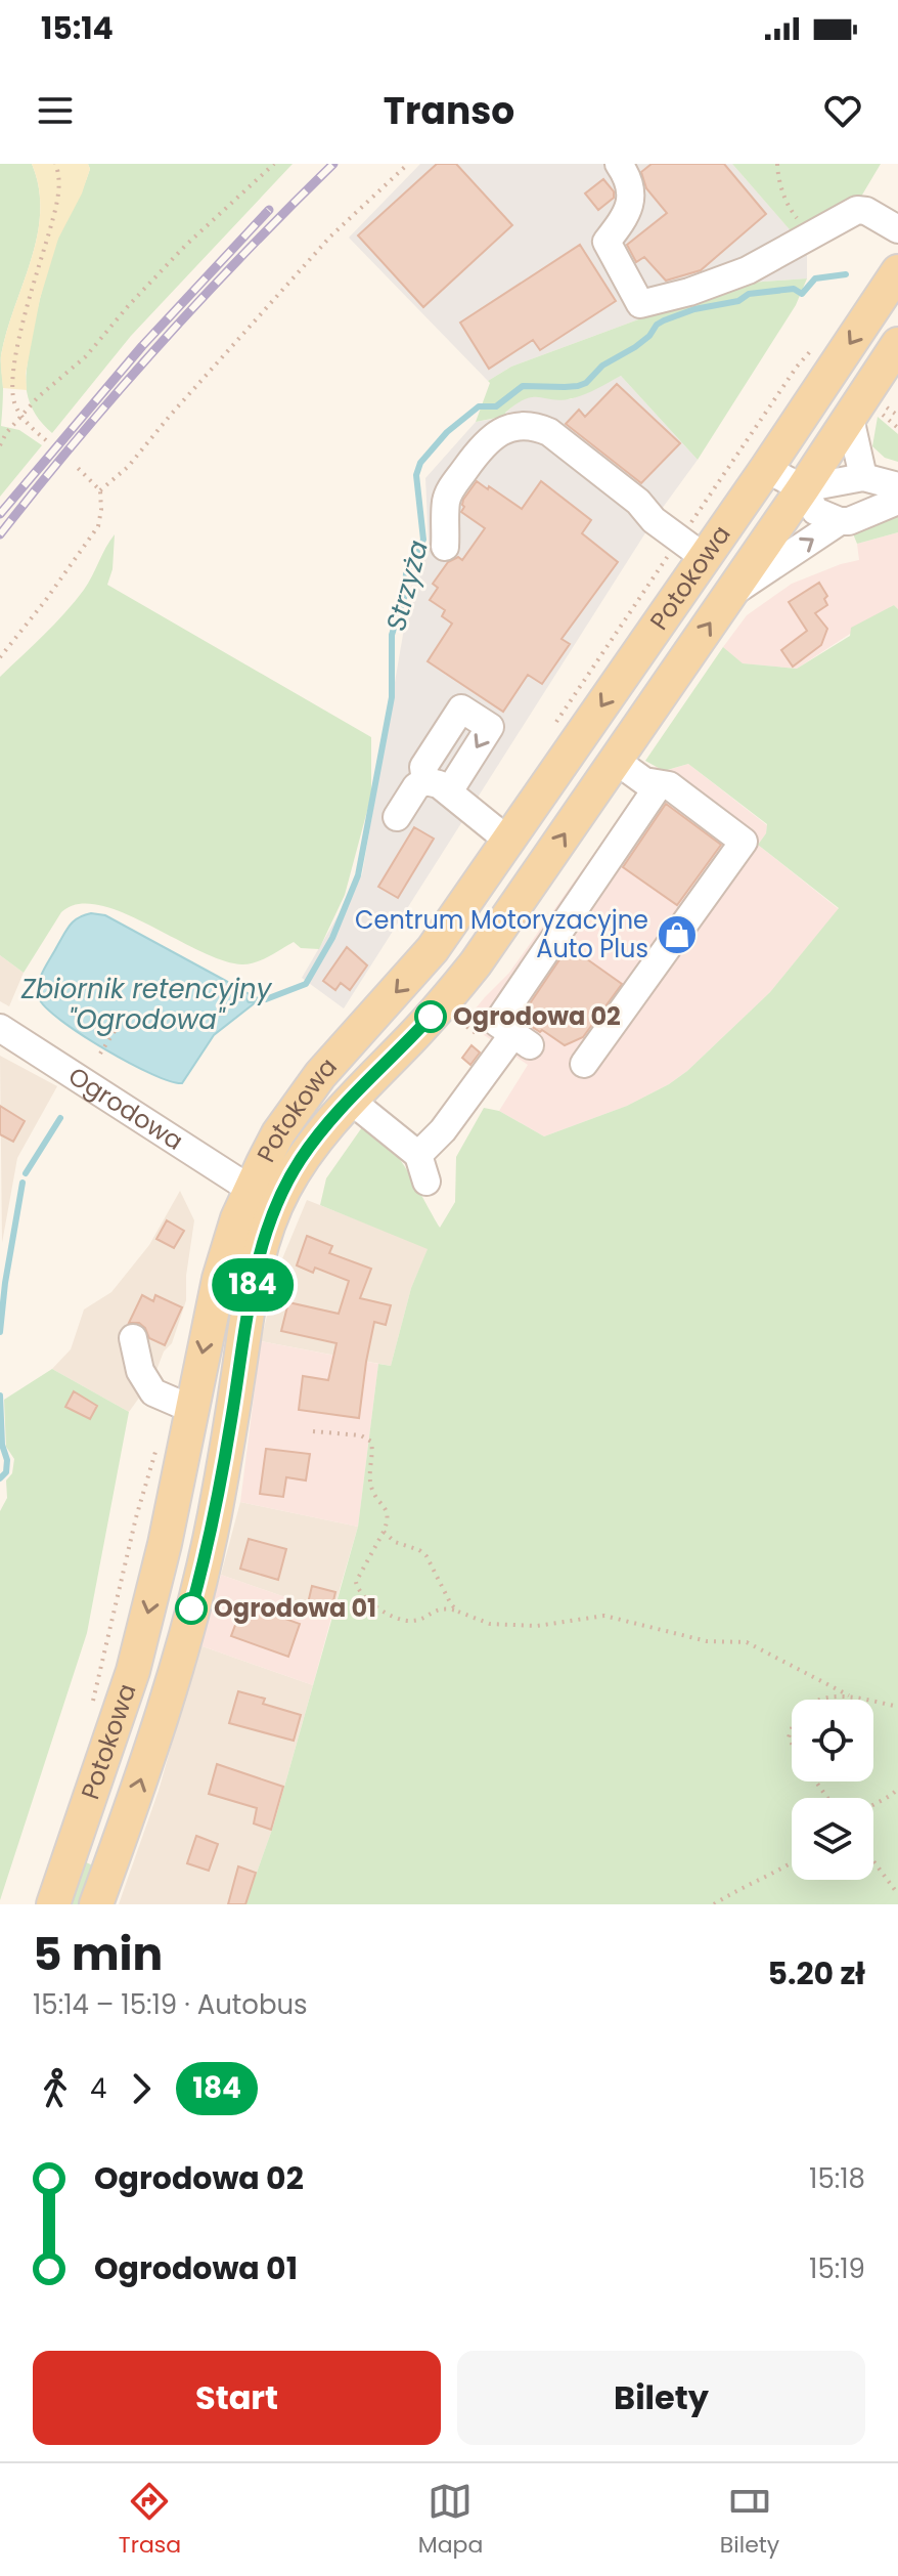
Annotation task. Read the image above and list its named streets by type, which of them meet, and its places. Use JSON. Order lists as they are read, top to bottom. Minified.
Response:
{"streets":{"main road":["Potokowa"],"street":["Ogrodowa"]},"crossings":[["Potokowa","Ogrodowa"]],"water":["Strzyża","Zbiornik retencyjny \"Ogrodowa\""],"places":{"shop":["Centrum Motoryzacyjne Auto Plus"],"other":["Ogrodowa 02","Ogrodowa 01"]},"lines":["bus line 184"],"page":{"status":"15:14","header":"Transo","on_map":"184","heading":["5 min","15:14 – 15:19 · Autobus","5.20 zł"],"legs":["4","184"],"list":[{"name":"Ogrodowa 02","value":"15:18"},{"name":"Ogrodowa 01","value":"15:19"}],"buttons":["Start","Bilety"],"tabs":["Trasa","Mapa","Bilety"]}}
